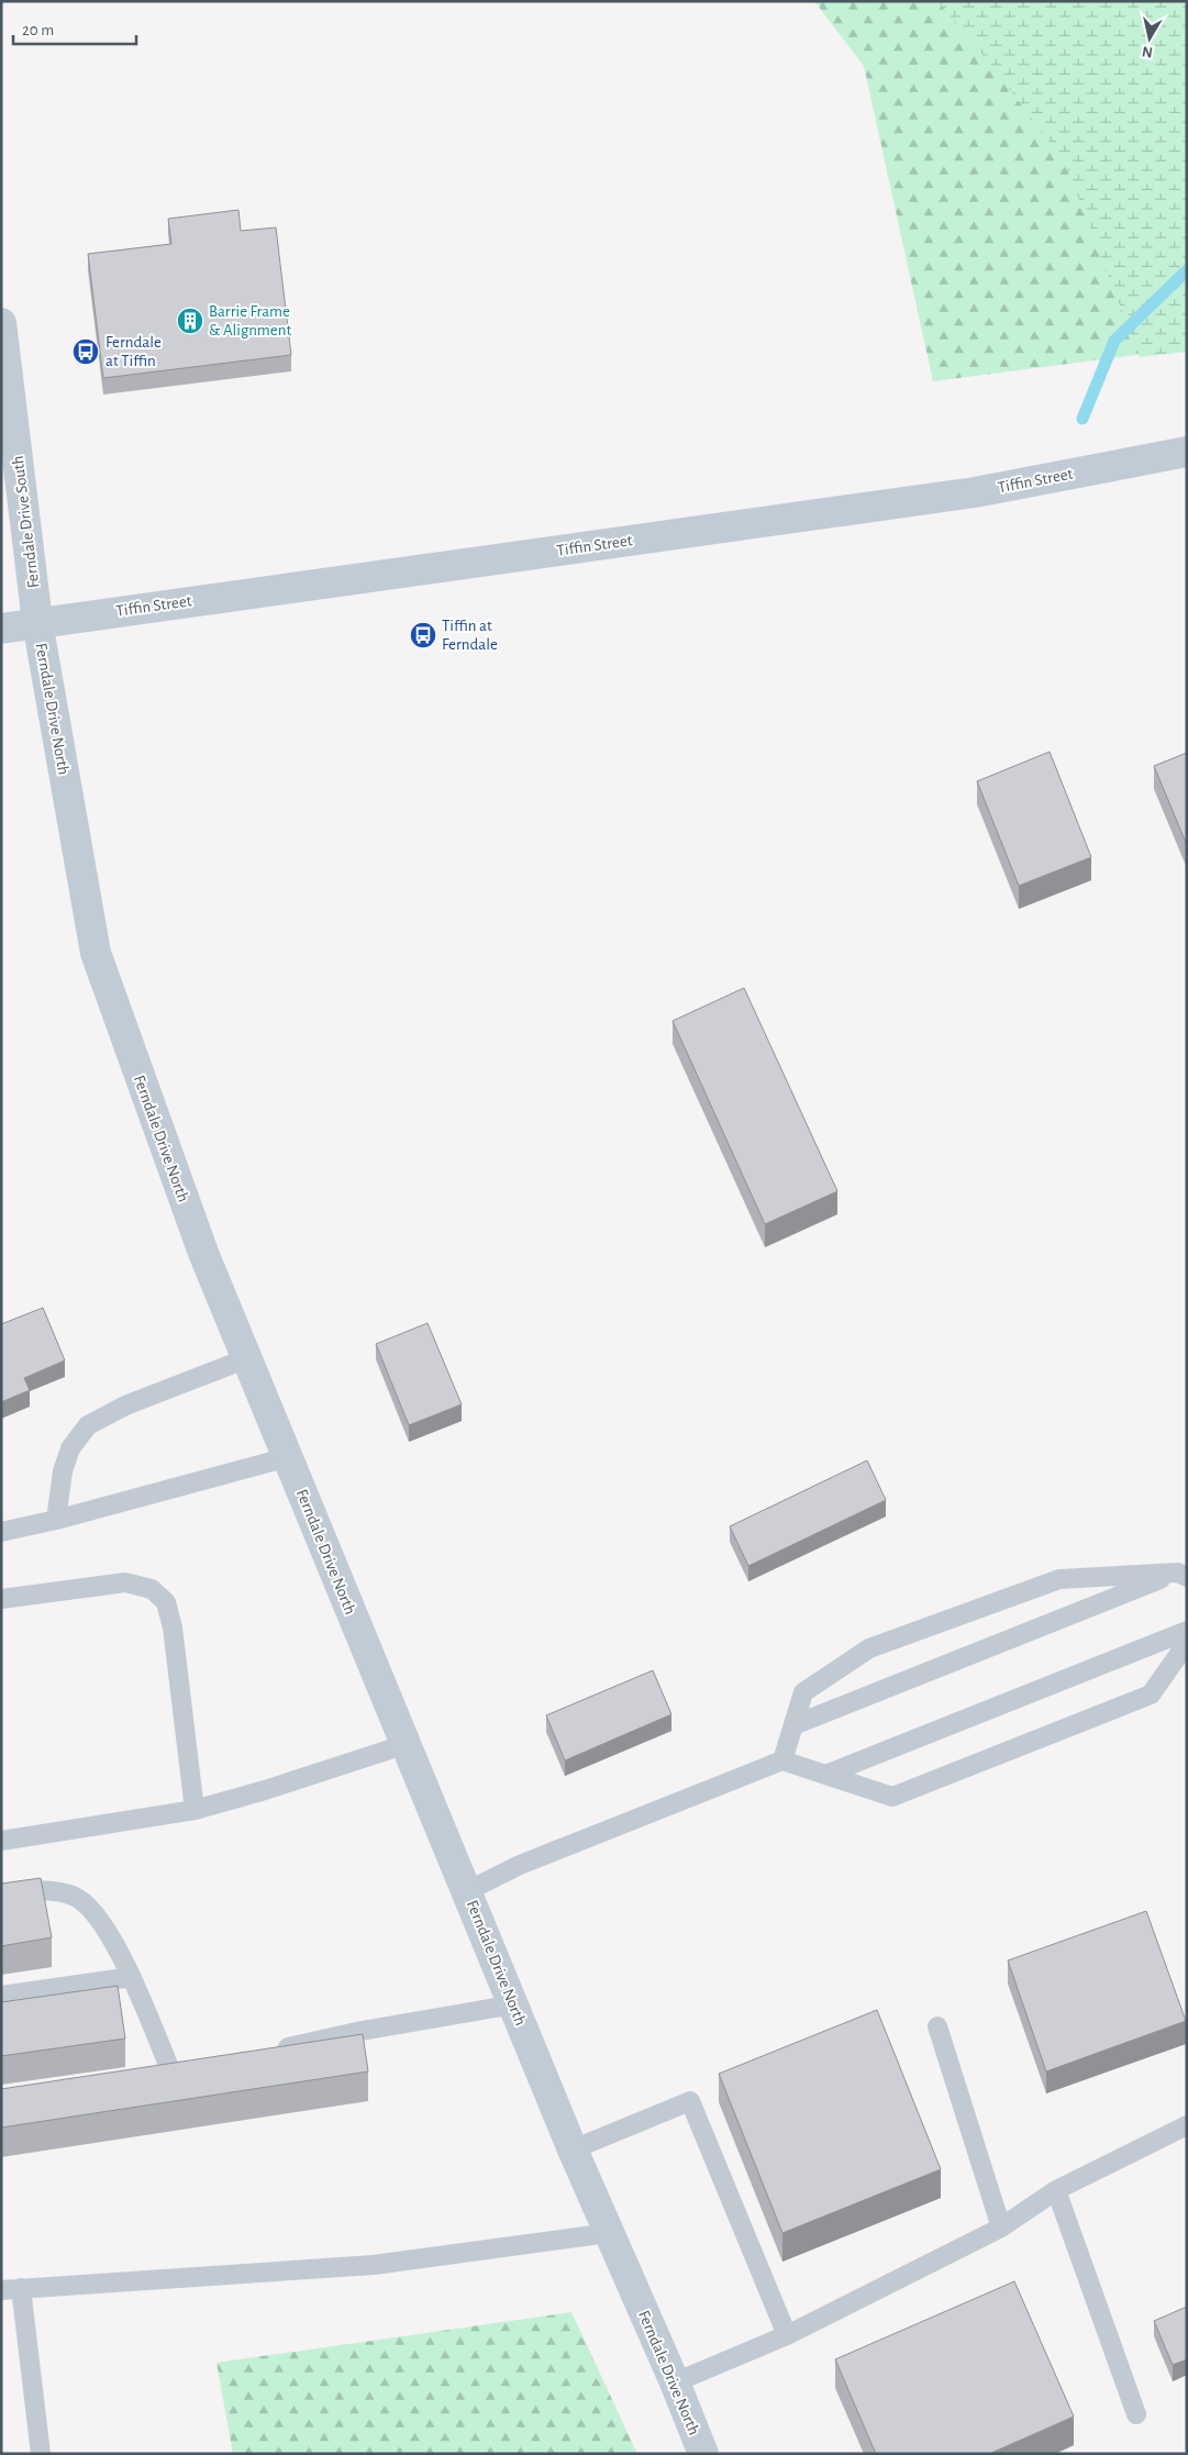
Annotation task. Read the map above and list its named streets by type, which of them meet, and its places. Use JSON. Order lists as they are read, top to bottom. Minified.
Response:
{"streets":{"main road":["Tiffin Street","Ferndale Drive South","Ferndale Drive North"]},"crossings":[["Tiffin Street","Ferndale Drive South"],["Tiffin Street","Ferndale Drive North"],["Ferndale Drive South","Ferndale Drive North"]],"places":{"building":["Barrie Frame & Alignment"],"bus stop":["Ferndale at Tiffin","Tiffin at Ferndale"]},"scale_bar":"20 m","north":"bottom"}
